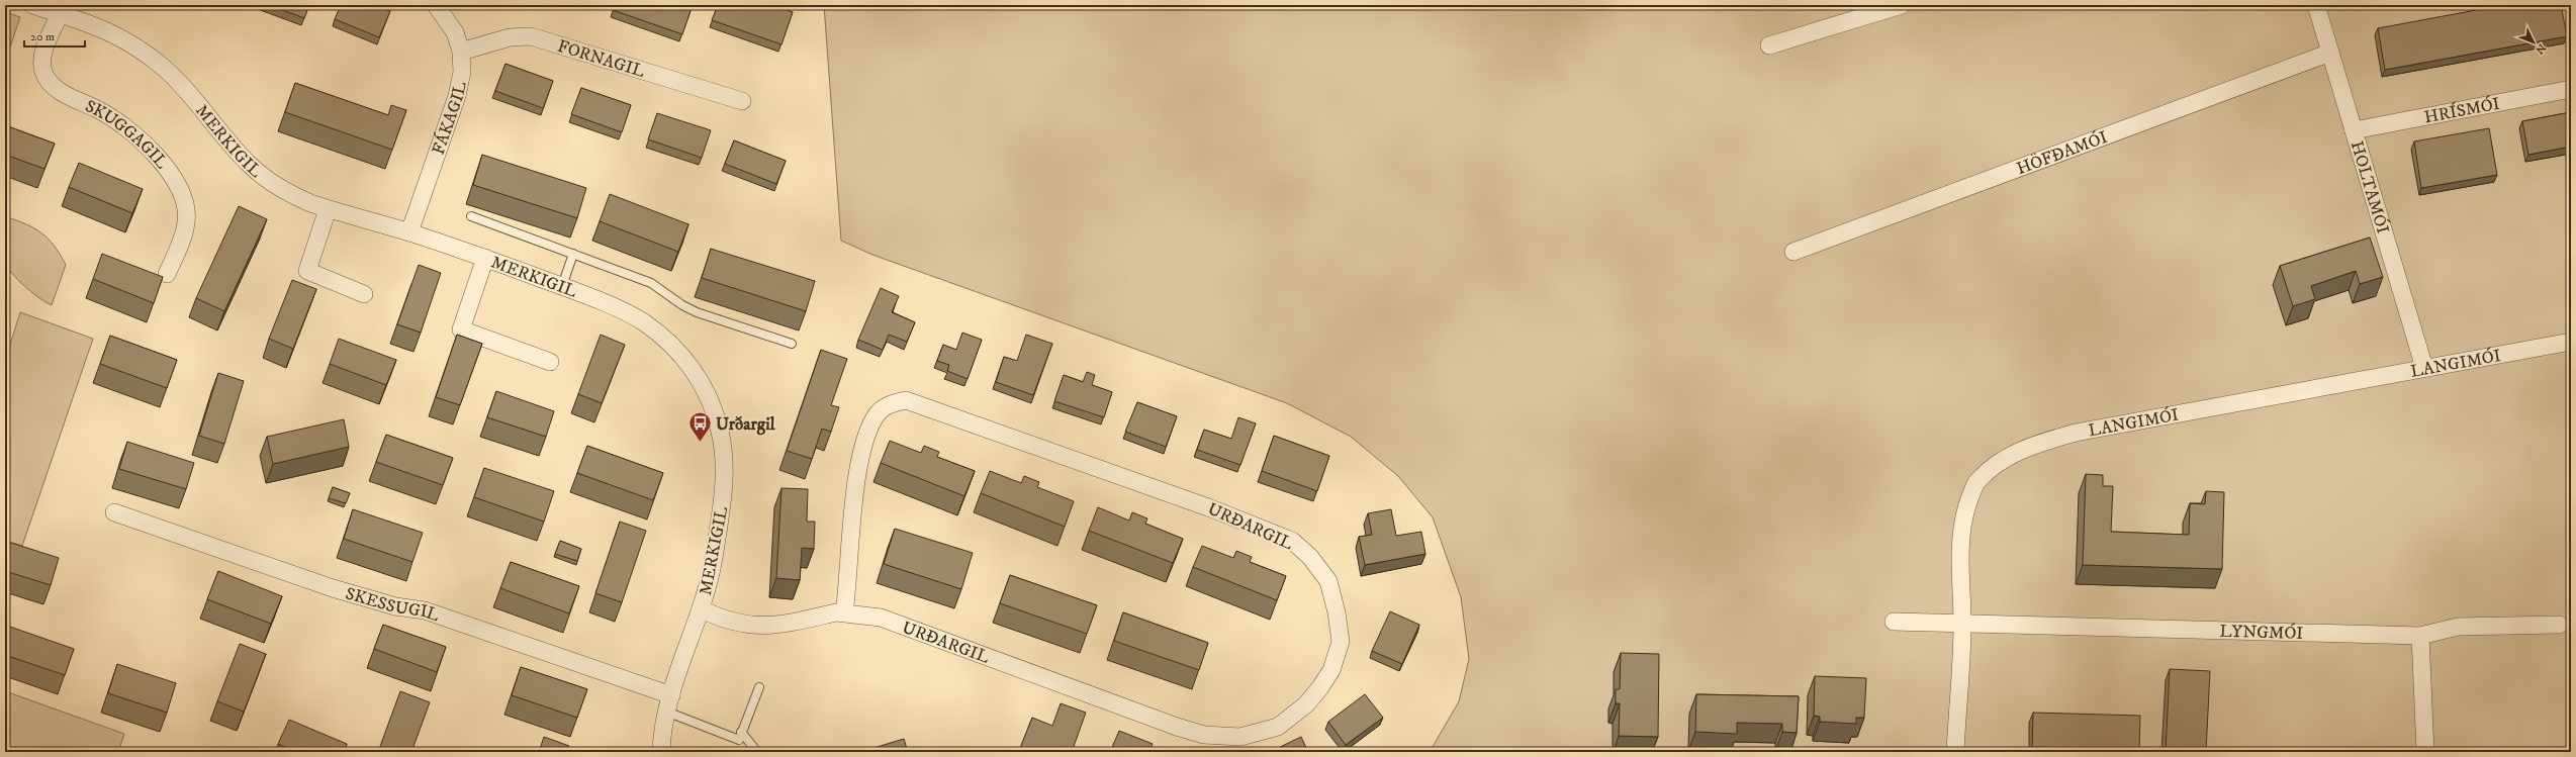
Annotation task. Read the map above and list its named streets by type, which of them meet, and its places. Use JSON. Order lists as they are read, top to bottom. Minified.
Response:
{"streets":{"street":["FORNAGIL","HRÍSMÓI","FÁKAGIL","SKUGGAGIL","MERKIGIL","HÖFÐAMÓI","HOLTAMÓI","LANGIMÓI","URÐARGIL","SKESSUGIL","LYNGMÓI"]},"crossings":[["FORNAGIL","FÁKAGIL"],["HRÍSMÓI","HOLTAMÓI"],["FÁKAGIL","MERKIGIL"],["SKUGGAGIL","MERKIGIL"],["MERKIGIL","URÐARGIL"],["MERKIGIL","SKESSUGIL"],["HÖFÐAMÓI","HOLTAMÓI"],["HOLTAMÓI","LANGIMÓI"],["LANGIMÓI","LYNGMÓI"]],"places":{"bus stop":["Urðargil"]},"scale_bar":"20 m","north":"bottom right"}
